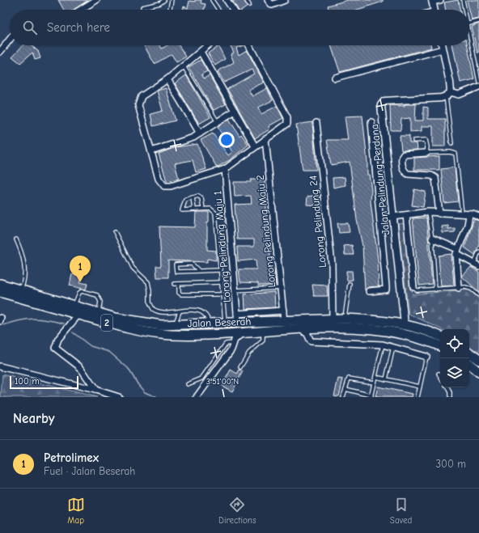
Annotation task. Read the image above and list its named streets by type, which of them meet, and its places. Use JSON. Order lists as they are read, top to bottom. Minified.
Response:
{"streets":{"highway":["Jalan Beserah","2"],"street":["Jalan Pelindung Perdana","Lorong Pelindung 24","Lorong Pelindung Maju 2","Lorong Pelindung Maju 1"]},"crossings":[["Jalan Pelindung Perdana","Jalan Beserah"],["Lorong Pelindung 24","Jalan Beserah"],["Lorong Pelindung Maju 2","Jalan Beserah"],["Lorong Pelindung Maju 1","Jalan Beserah"],["Lorong Pelindung Maju 1","2"],["Jalan Beserah","2"]],"scale_bar":"100 m","page":{"search":"Search here","pins":"1","scale":"100 m","heading":"Nearby","list":[{"mark":"1","name":"Petrolimex","note":"Fuel · Jalan Beserah","value":"300 m"}],"nav":["Map","Directions","Saved"]},"coordinates":["3°51'00\"N"]}
